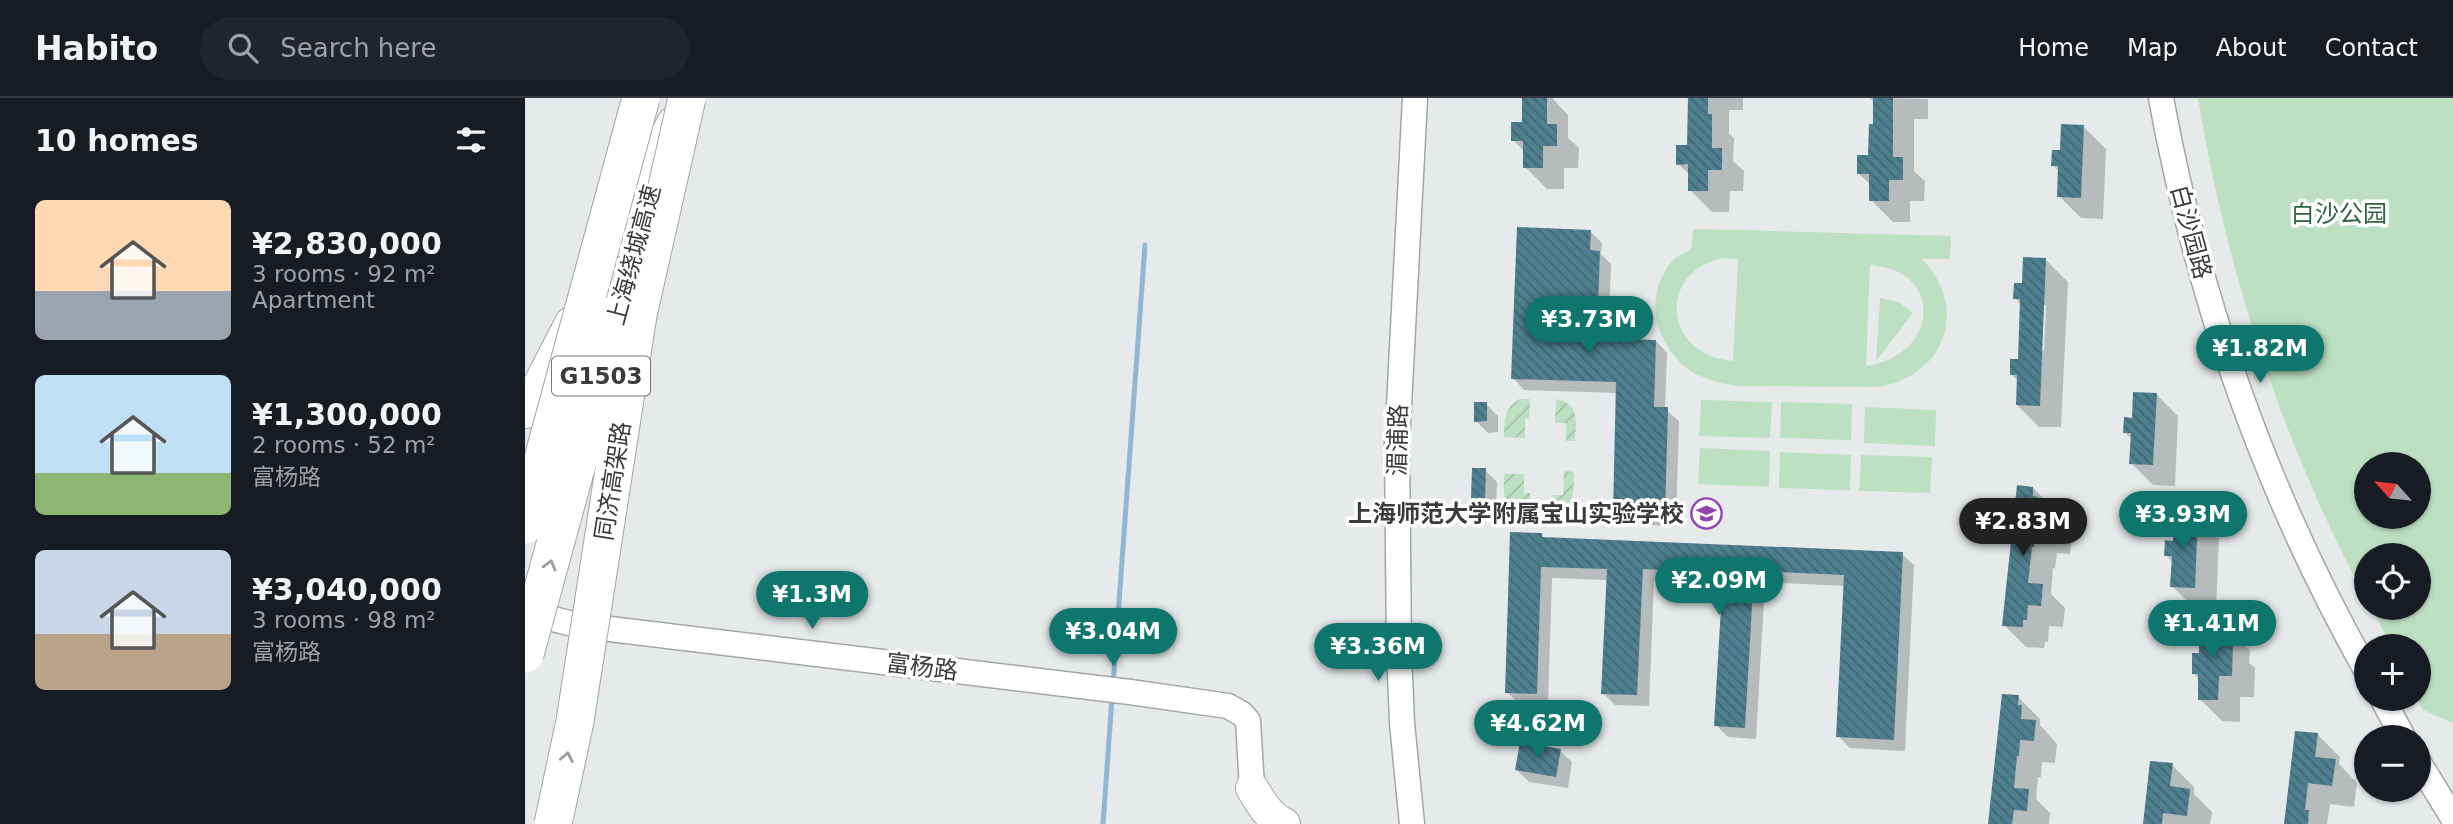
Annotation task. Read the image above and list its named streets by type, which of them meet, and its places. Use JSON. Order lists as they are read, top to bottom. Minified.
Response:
{"streets":{"highway":["上海绕城高速","G1503","同济高架路"],"street":["白沙园路","湄浦路","富杨路"]},"parks":["白沙公园"],"places":{"school or university":["上海师范大学附属宝山实验学校"]},"north":"top left","page":{"header":"Habito","search":"Search here","nav":["Home","Map","About","Contact"],"heading":"10 homes","list":[{"name":"¥2,830,000","note":"3 rooms · 92 m² · Apartment"},{"name":"¥1,300,000","note":"2 rooms · 52 m² · 富杨路"},{"name":"¥3,040,000","note":"3 rooms · 98 m² · 富杨路"}],"price":["¥3.73M","¥1.82M","¥3.93M","¥2.83M","¥2.09M","¥1.3M","¥1.41M","¥3.04M","¥3.36M","¥4.62M"],"map_buttons":["+","−"]}}
